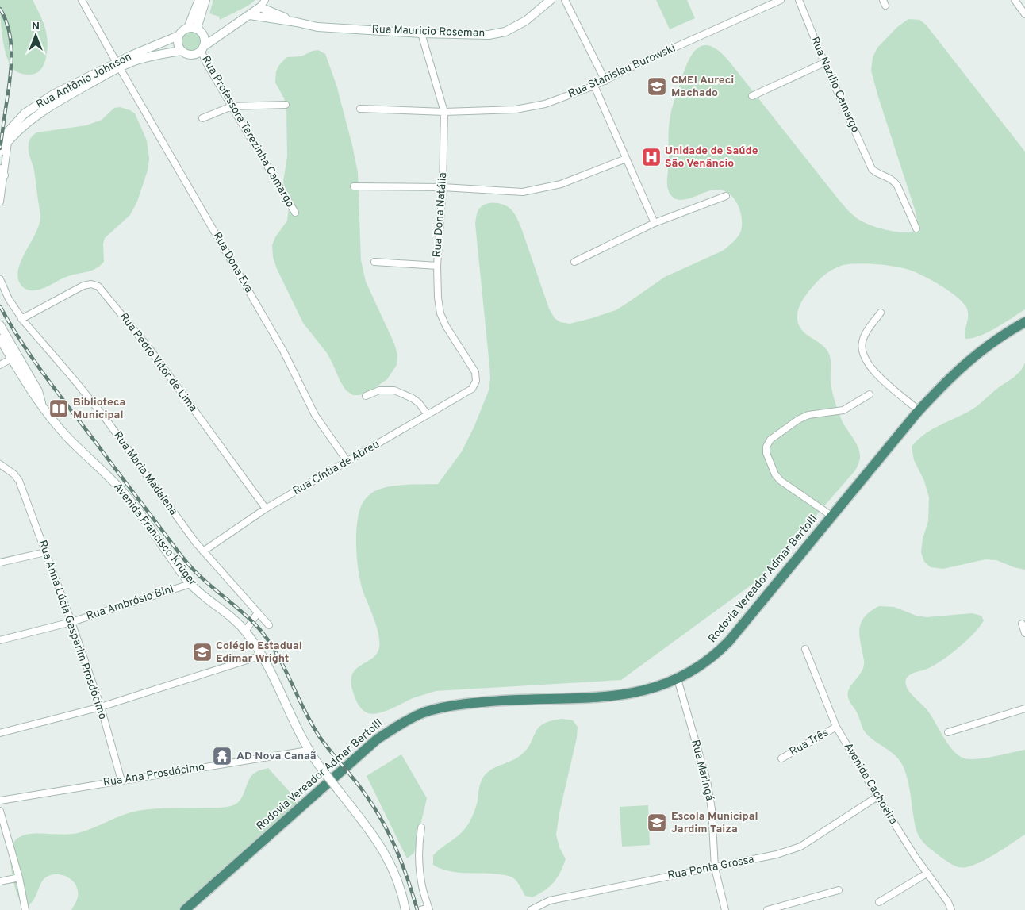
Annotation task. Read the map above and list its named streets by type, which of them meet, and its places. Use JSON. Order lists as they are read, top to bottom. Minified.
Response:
{"streets":{"highway":["Rodovia Vereador Admar Bertolli"],"main road":["Rua Mauricio Roseman","Rua Antônio Johnson","Avenida Francisco Krüger"],"street":["Rua Stanislau Burowski","Rua Nazilio Camargo","Rua Professora Terezinha Camargo","Rua Dona Natália","Rua Dona Eva","Rua Pedro Vitor de Lima","Rua Cíntia de Abreu","Rua Maria Madalena","Rua Ambrósio Bini","Rua Anna Lúcia Gasparim Prosdócimo","Rua Três","Rua Maringá","Rua Ana Prosdócimo","Avenida Cachoeira","Rua Ponta Grossa"]},"crossings":[["Rua Mauricio Roseman","Rua Dona Natália"],["Rua Stanislau Burowski","Rua Dona Natália"],["Rua Antônio Johnson","Rua Professora Terezinha Camargo"],["Rua Antônio Johnson","Rua Dona Eva"],["Rua Dona Natália","Rua Cíntia de Abreu"],["Rua Dona Eva","Rua Cíntia de Abreu"],["Rua Pedro Vitor de Lima","Rua Cíntia de Abreu"],["Rua Pedro Vitor de Lima","Rua Maria Madalena"],["Rua Cíntia de Abreu","Rua Maria Madalena"],["Avenida Francisco Krüger","Rua Ambrósio Bini"],["Avenida Francisco Krüger","Rua Ana Prosdócimo"],["Rodovia Vereador Admar Bertolli","Rua Maringá"],["Rua Ambrósio Bini","Rua Anna Lúcia Gasparim Prosdócimo"],["Rua Anna Lúcia Gasparim Prosdócimo","Rua Ana Prosdócimo"],["Rua Três","Avenida Cachoeira"],["Rua Maringá","Rua Ponta Grossa"],["Avenida Cachoeira","Rua Ponta Grossa"]],"places":{"school or university":["CMEI Aureci Machado","Colégio Estadual Edimar Wright","Escola Municipal Jardim Taiza"],"hospital":["Unidade de Saúde São Venâncio"],"library":["Biblioteca Municipal"],"temple":["AD Nova Canaã"]},"north":"top"}
